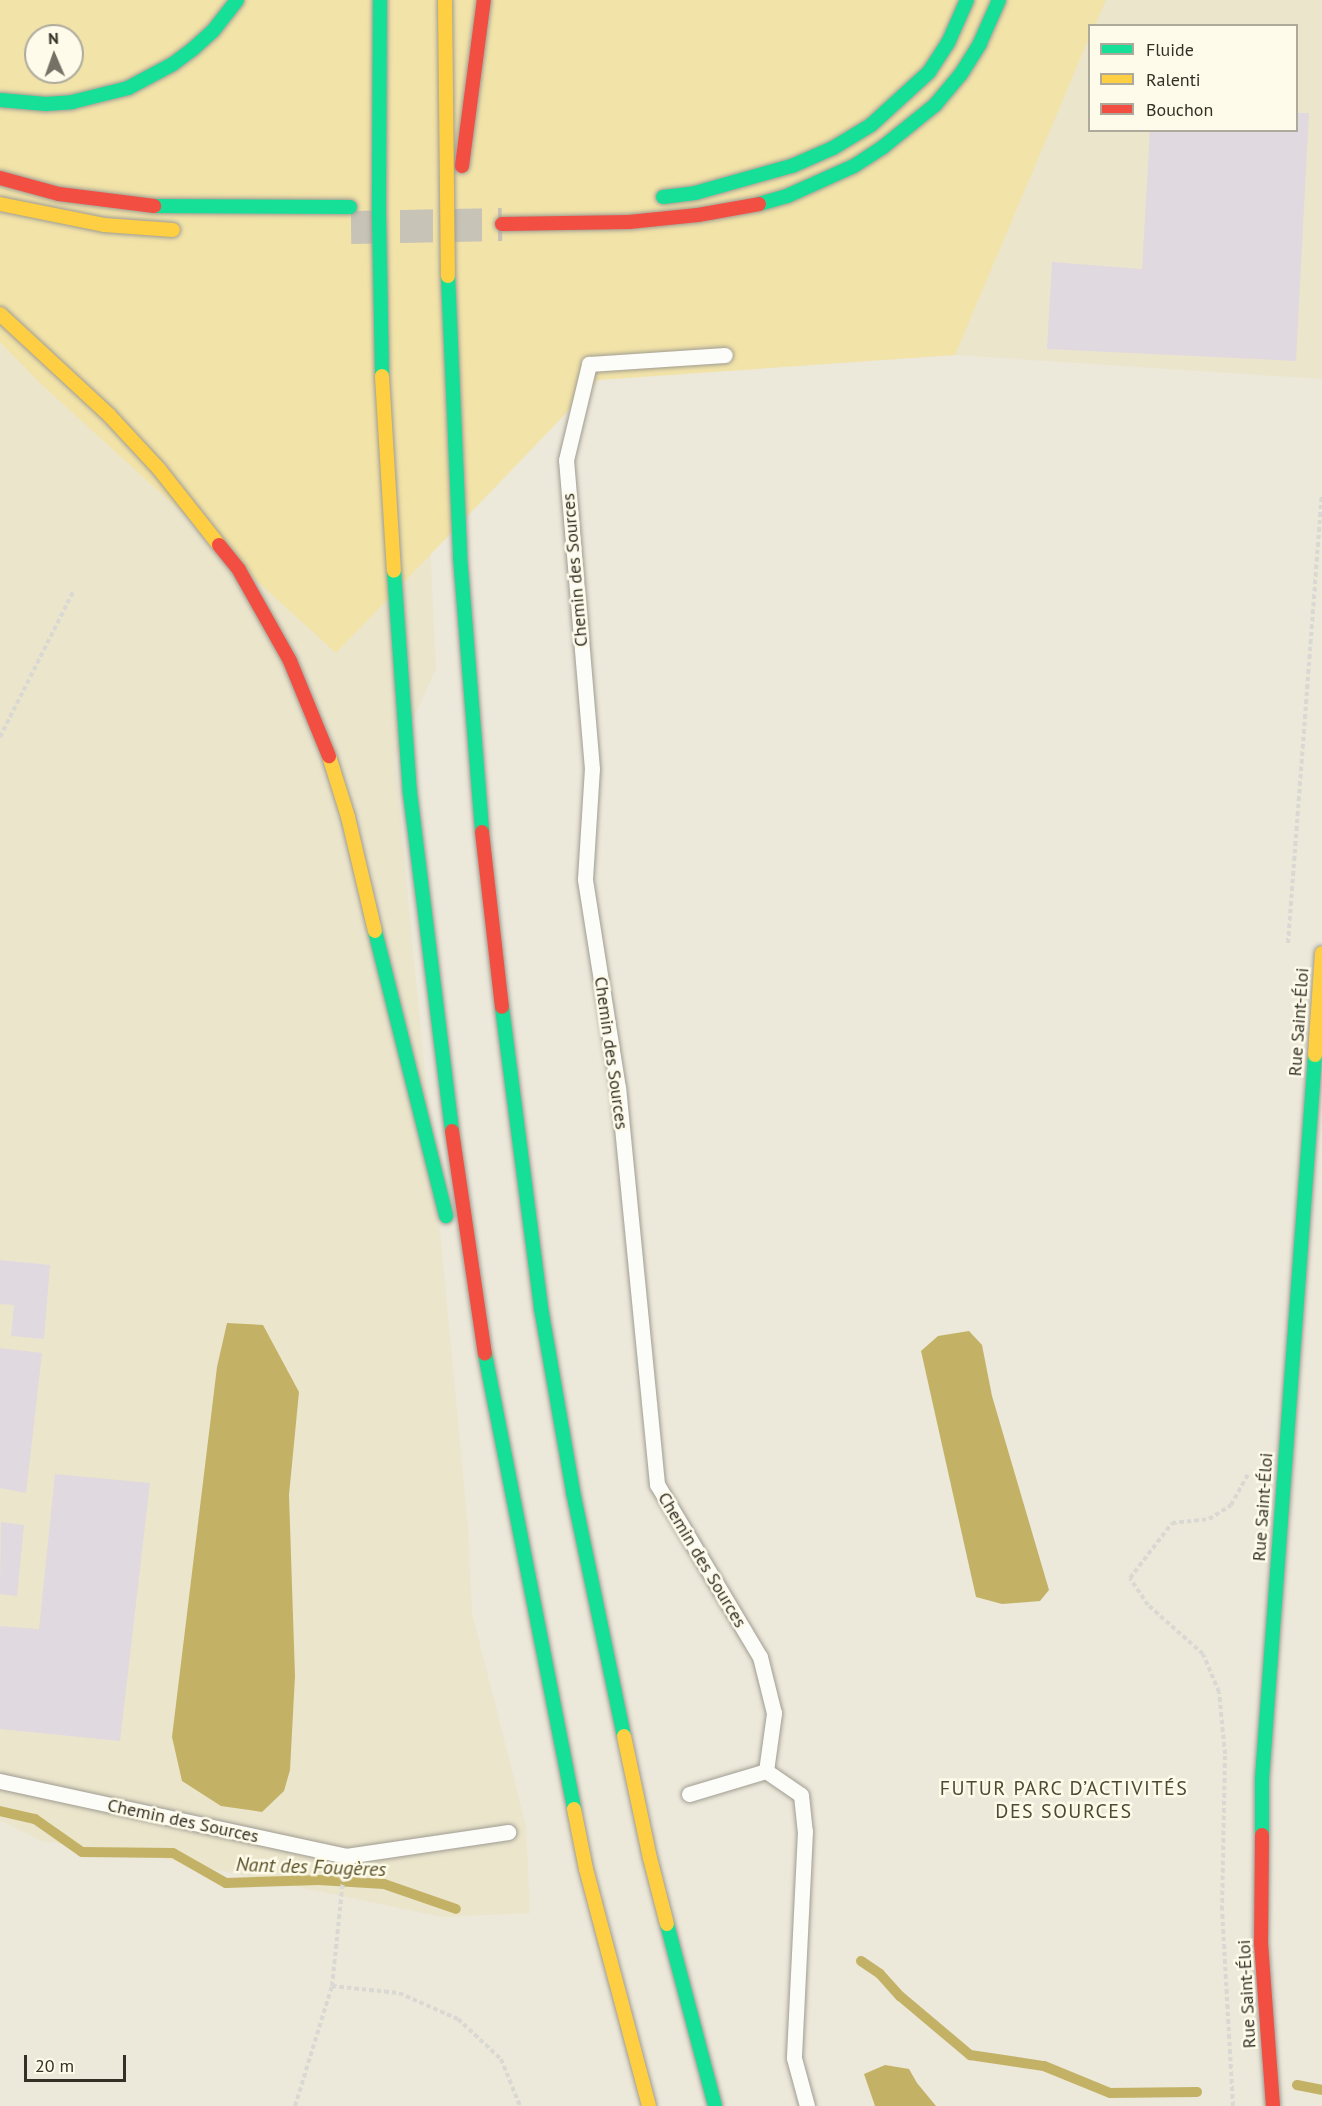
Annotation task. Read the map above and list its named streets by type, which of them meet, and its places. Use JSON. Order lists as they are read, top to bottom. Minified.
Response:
{"streets":{"main road":["Rue Saint-Éloi"],"lane":["Chemin des Sources"]},"districts":["FUTUR PARC D’ACTIVITÉS DES SOURCES"],"water":["Nant des Fougères"],"legend":["Fluide","Ralenti","Bouchon"],"scale_bar":"20 m","north":"top"}
